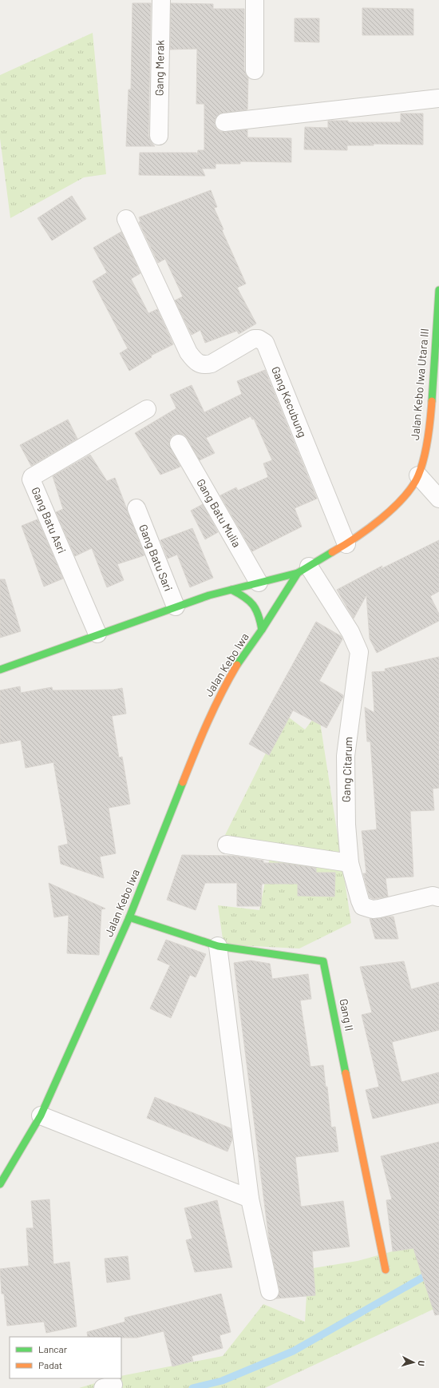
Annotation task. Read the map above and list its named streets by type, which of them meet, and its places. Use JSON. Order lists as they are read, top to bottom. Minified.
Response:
{"streets":{"street":["Gang Merak","Jalan Kebo Iwa Utara III","Gang Kecubung","Gang Batu Mulia","Gang Batu Asri","Gang Batu Sari","Jalan Kebo Iwa","Gang Citarum","Gang II"]},"crossings":[["Jalan Kebo Iwa Utara III","Gang Kecubung"],["Jalan Kebo Iwa Utara III","Gang Batu Mulia"],["Jalan Kebo Iwa Utara III","Jalan Kebo Iwa"],["Jalan Kebo Iwa Utara III","Gang Citarum"],["Jalan Kebo Iwa","Gang II"]],"legend":["Lancar","Padat"],"north":"right"}
